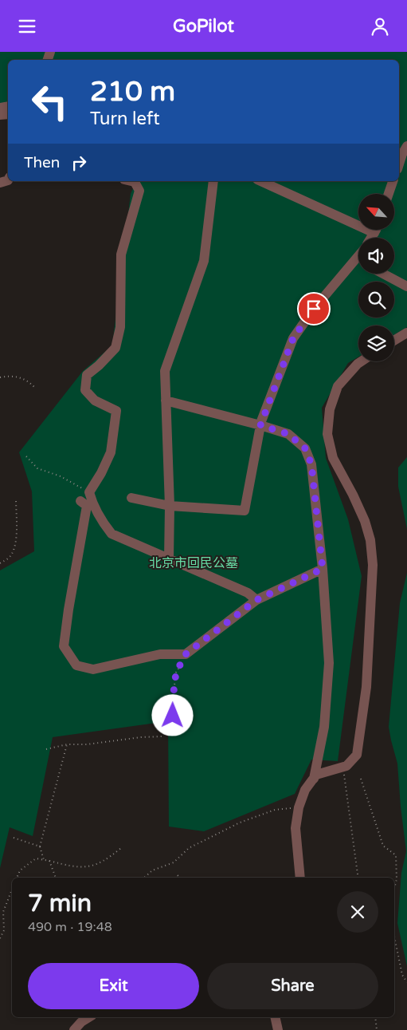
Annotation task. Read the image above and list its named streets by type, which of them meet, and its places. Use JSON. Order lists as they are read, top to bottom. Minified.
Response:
{"parks":["北京市回民公墓"],"north":"top left","page":{"header":"GoPilot","turn":["210 m","Turn left"],"then":"Then","heading":["7 min","490 m · 19:48"],"buttons":["Exit","Share"]}}
